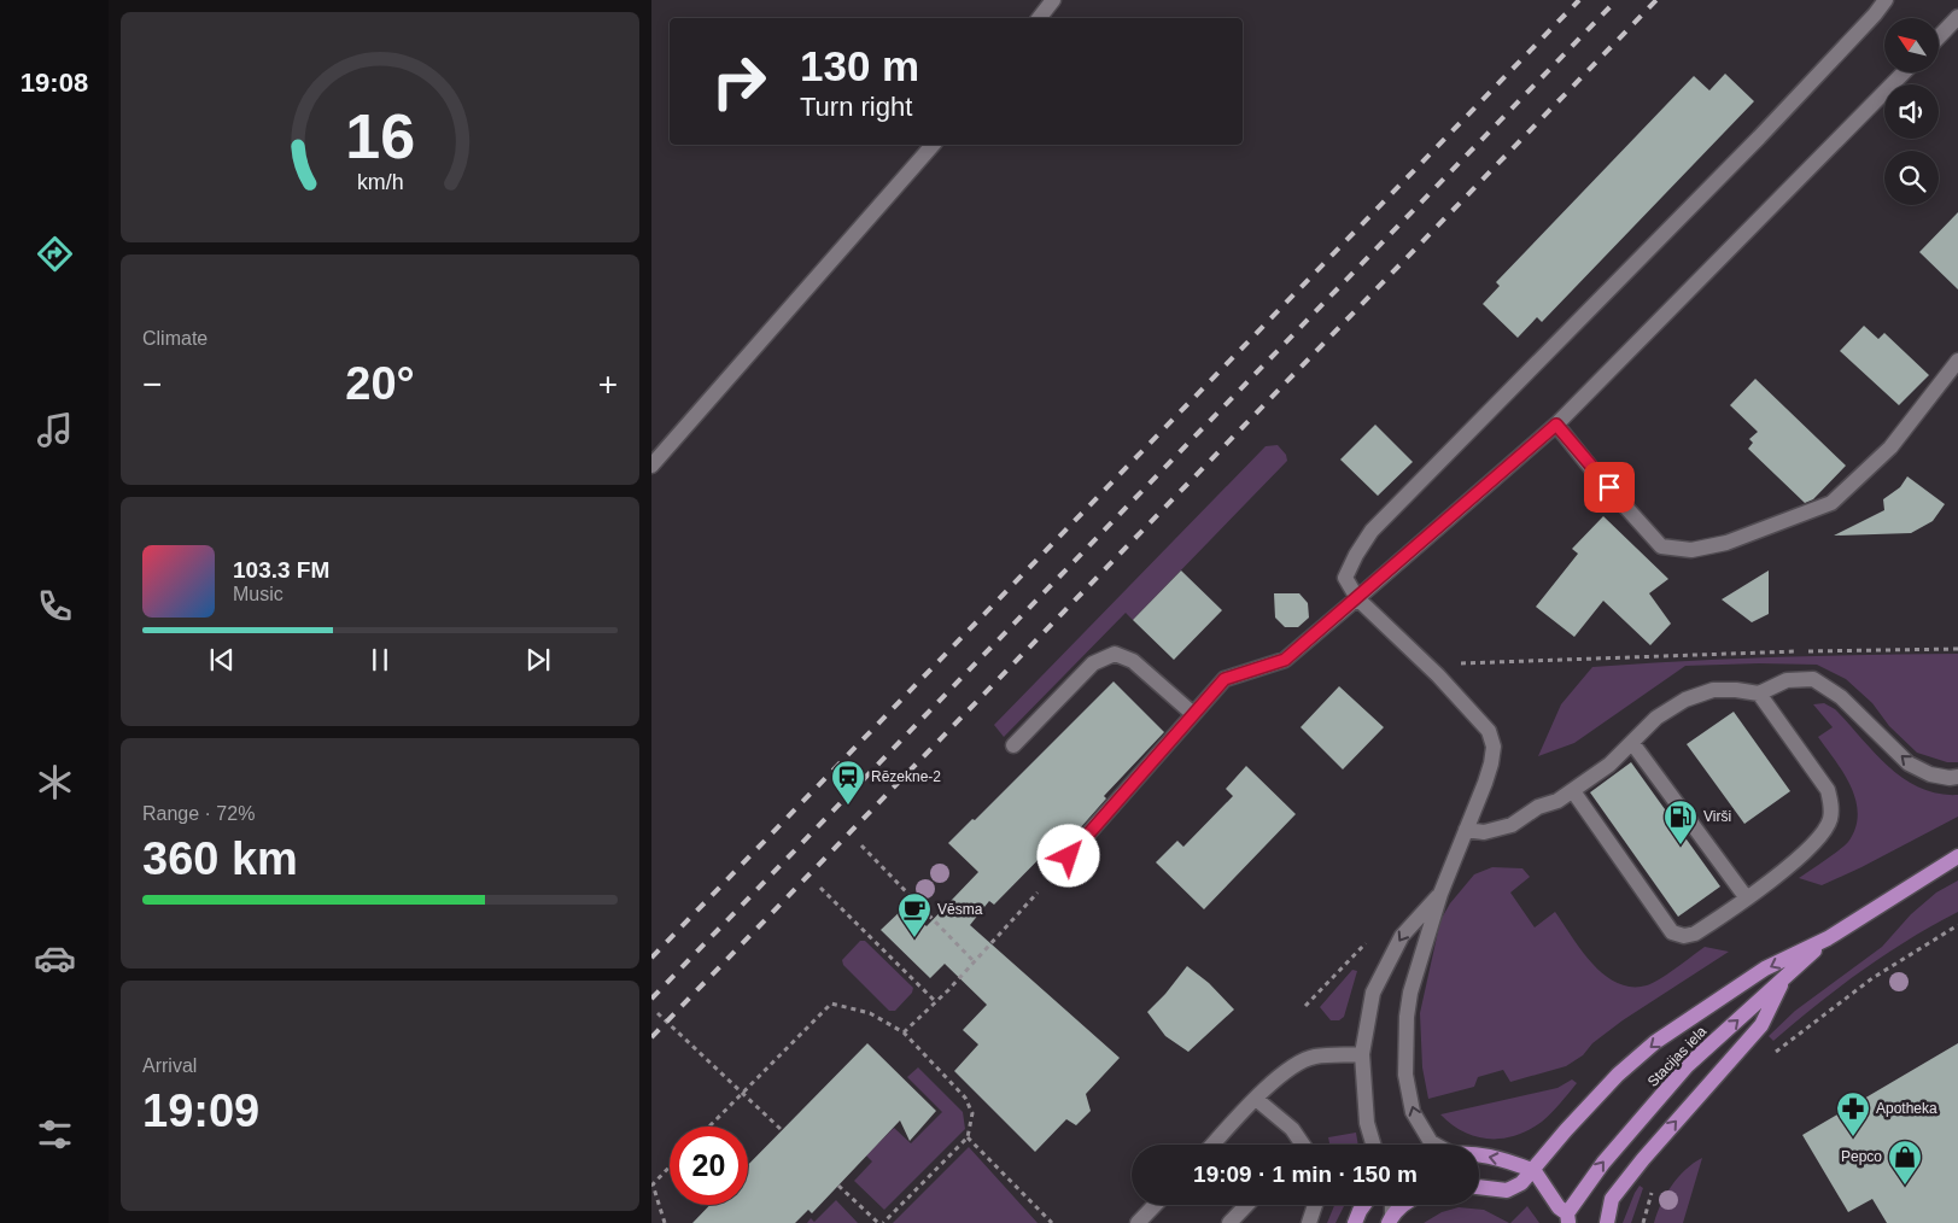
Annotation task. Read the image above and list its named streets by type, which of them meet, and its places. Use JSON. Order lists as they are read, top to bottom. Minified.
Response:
{"streets":{"main road":["Stacijas iela"]},"places":{"station":["Rēzekne-2"],"fuel station":["Virši"],"cafe":["Vēsma"],"pharmacy":["Apotheka"],"shop":["Pepco"]},"north":"top left","page":{"tabs":"19:08","turn":["130 m","Turn right"],"tile":["Climate",["Range · 72%","360 km"],["Arrival","19:09"]],"heat":["−","20°","+"],"song":["103.3 FM","Music"],"limit":"20","trip":"19:09 · 1 min · 150 m","gauge":["16","km/h"]}}
